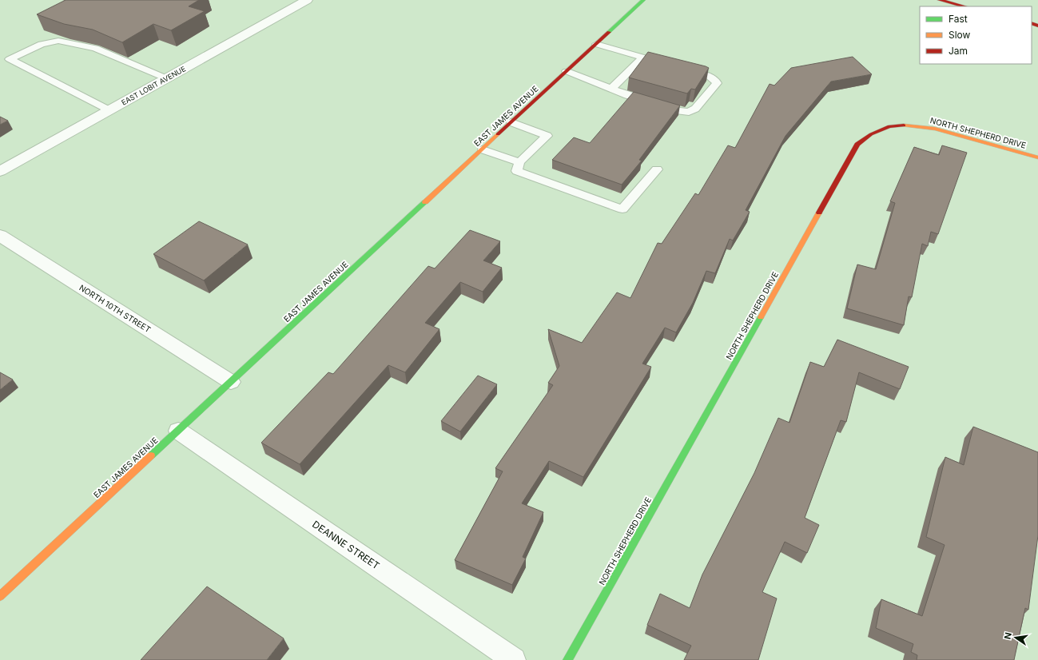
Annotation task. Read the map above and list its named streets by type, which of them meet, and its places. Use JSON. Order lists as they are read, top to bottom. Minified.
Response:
{"streets":{"street":["EAST LOBIT AVENUE","EAST JAMES AVENUE","NORTH SHEPHERD DRIVE","NORTH 10TH STREET","DEANNE STREET"]},"crossings":[["EAST JAMES AVENUE","NORTH 10TH STREET"],["EAST JAMES AVENUE","DEANNE STREET"]],"legend":["Fast","Slow","Jam"],"north":"left"}
